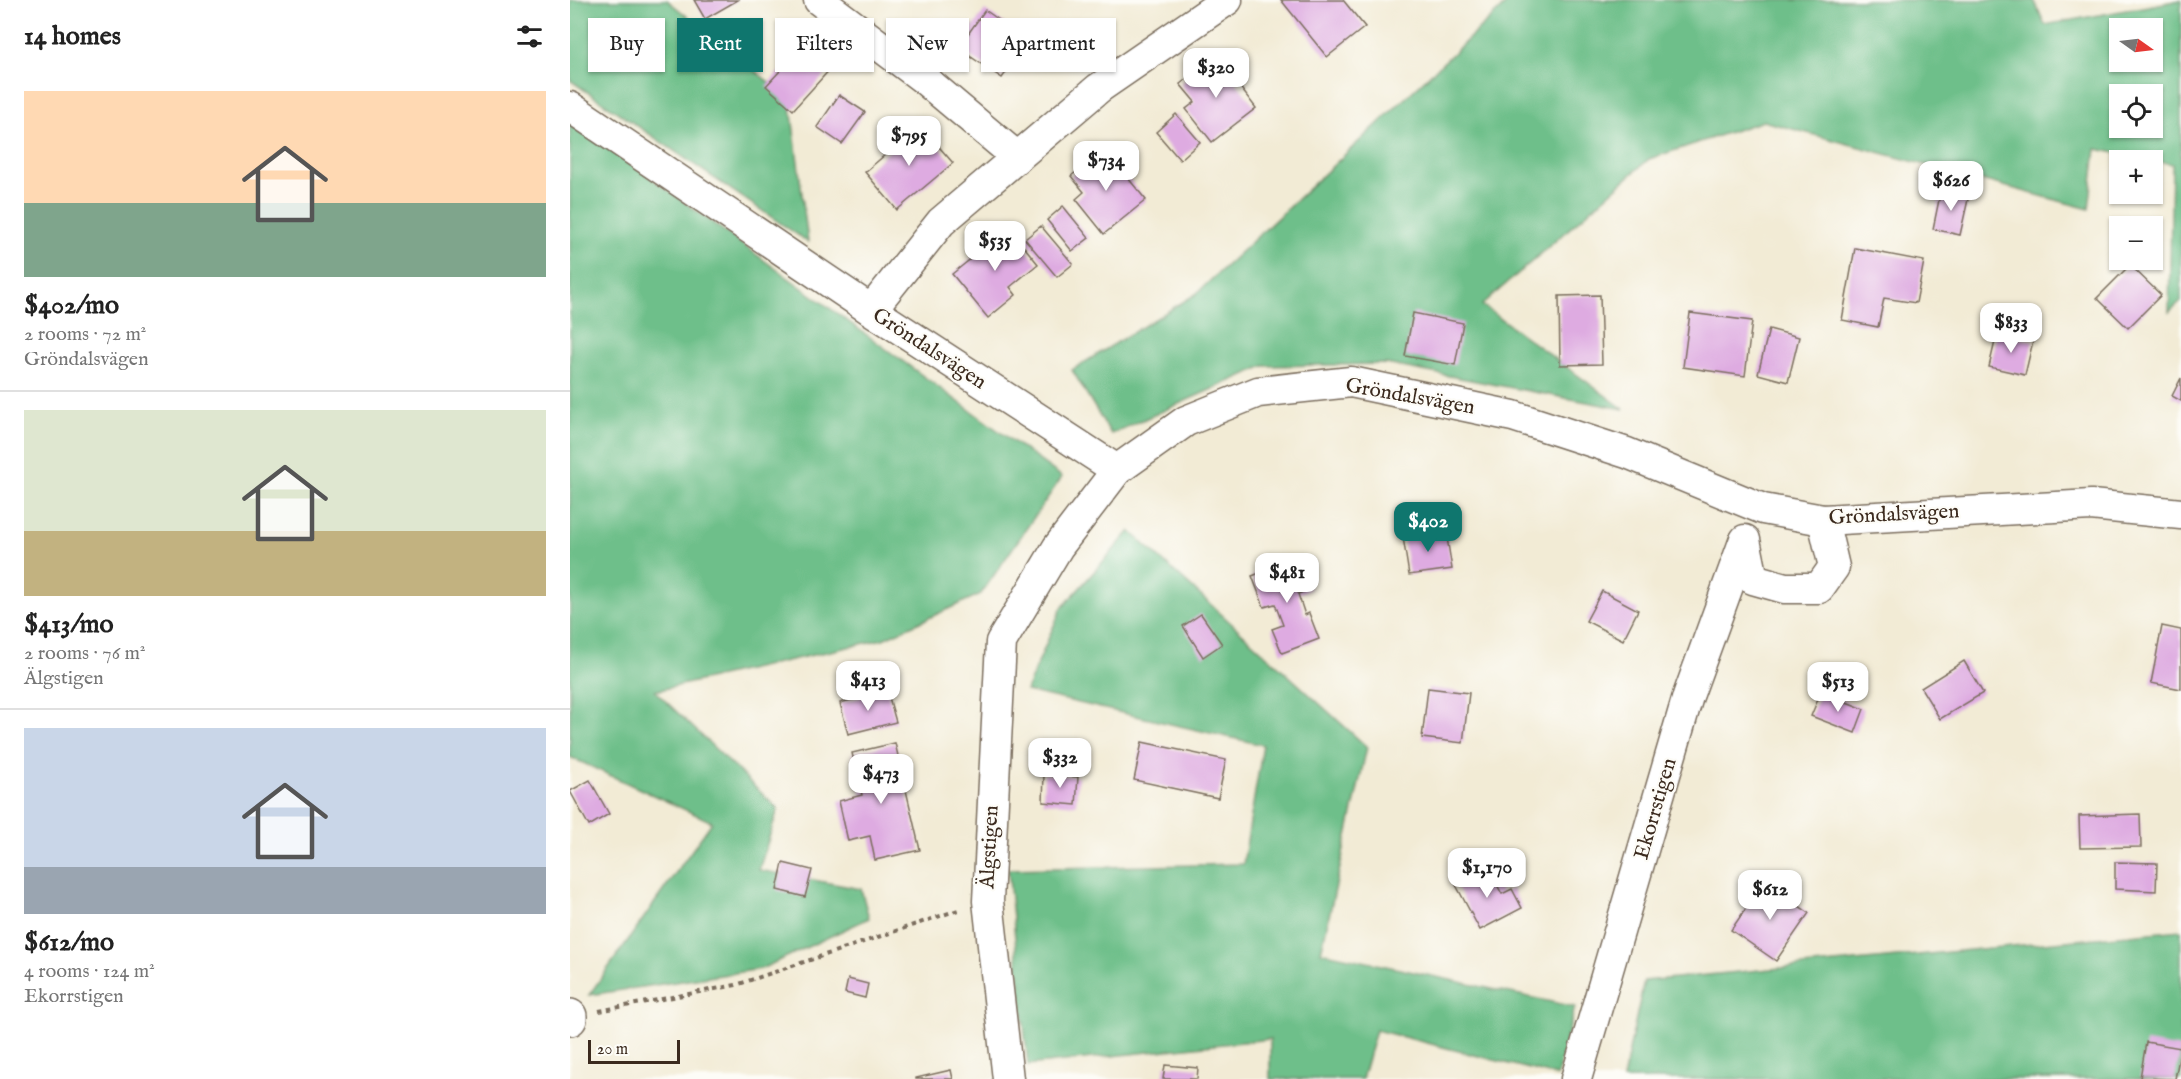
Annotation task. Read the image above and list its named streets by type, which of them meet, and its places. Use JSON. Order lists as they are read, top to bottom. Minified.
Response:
{"streets":{"street":["Gröndalsvägen","Ekorrstigen","Älgstigen"]},"crossings":[["Gröndalsvägen","Ekorrstigen"],["Gröndalsvägen","Älgstigen"]],"scale_bar":"20 m","north":"right","page":{"heading":"14 homes","map_buttons":["+","−"],"chip":["Buy","Rent","Filters","New","Apartment"],"price":["$320","$795","$734","$626","$535","$833","$402","$481","$413","$513","$332","$473","$1,170","$612"],"list":[{"name":"$402/mo","note":"2 rooms · 72 m² · Gröndalsvägen"},{"name":"$413/mo","note":"2 rooms · 76 m² · Älgstigen"},{"name":"$612/mo","note":"4 rooms · 124 m² · Ekorrstigen"}],"scale":"20 m"}}
